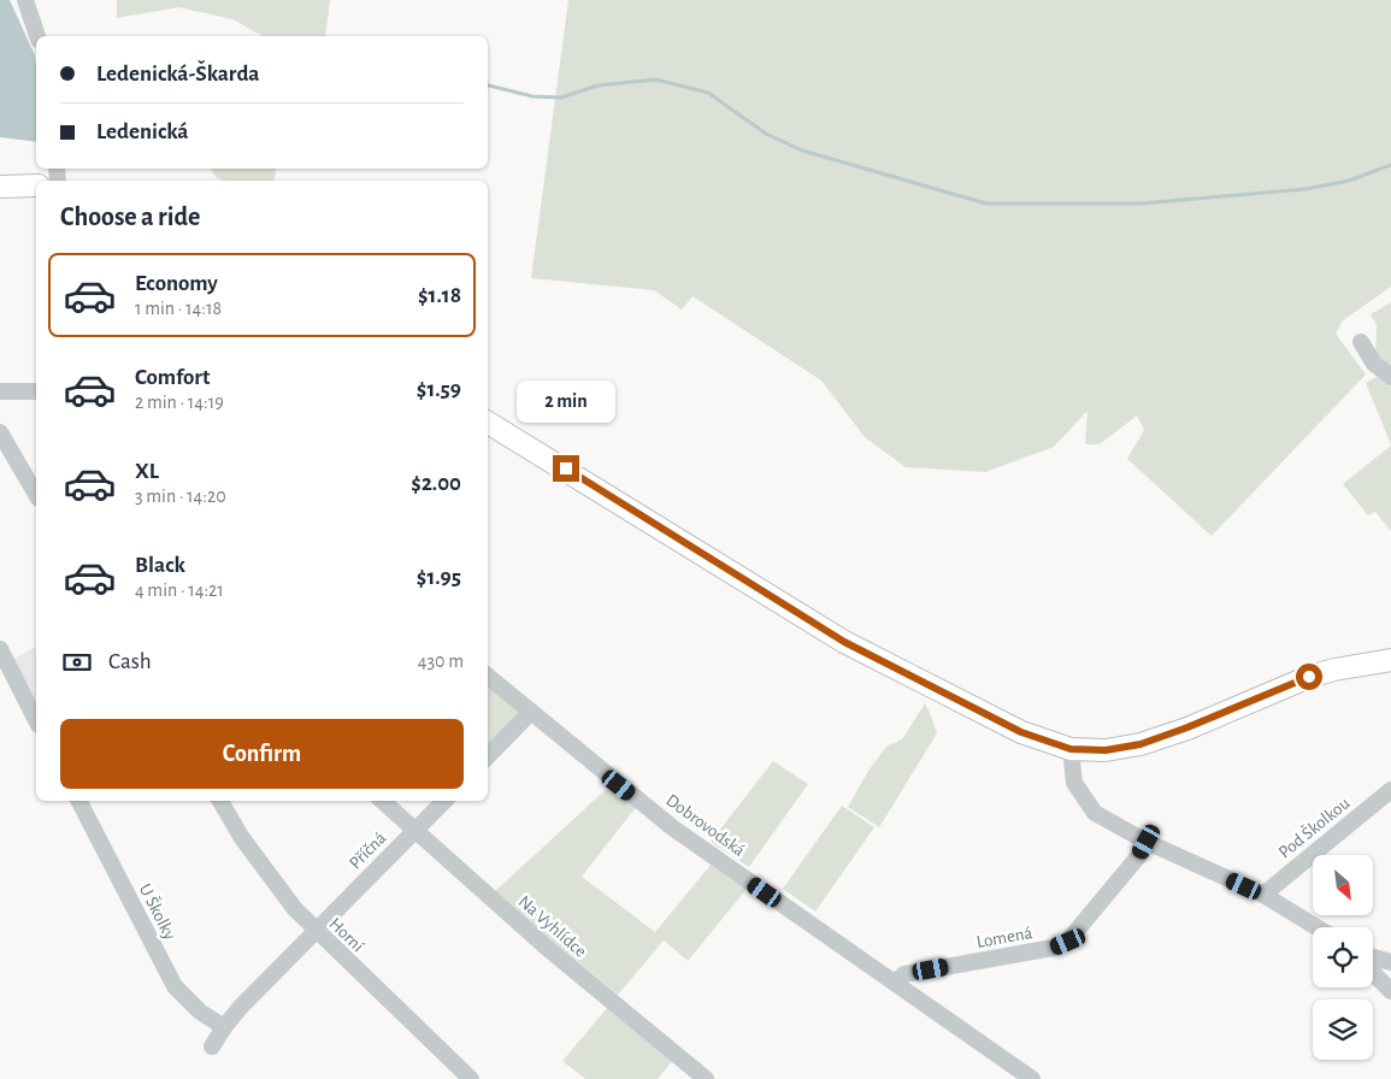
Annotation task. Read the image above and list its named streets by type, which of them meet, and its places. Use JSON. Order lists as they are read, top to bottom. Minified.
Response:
{"streets":{"street":["Dobrovodská","Pod Školkou","Příčná","U Školky","Na Vyhlídce","Horní","Lomená"]},"crossings":[["Dobrovodská","Lomená"],["Příčná","U Školky"],["Příčná","Na Vyhlídce"],["Příčná","Horní"]],"north":"bottom right","page":{"banner":["Ledenická-Škarda","Ledenická"],"heading":"Choose a ride","list":[{"name":"Economy","note":"1 min · 14:18","value":"$1.18"},{"name":"Comfort","note":"2 min · 14:19","value":"$1.59"},{"name":"XL","note":"3 min · 14:20","value":"$2.00"},{"name":"Black","note":"4 min · 14:21","value":"$1.95"}],"bubble":"2 min","pay":["Cash","430 m"],"buttons":"Confirm"}}
